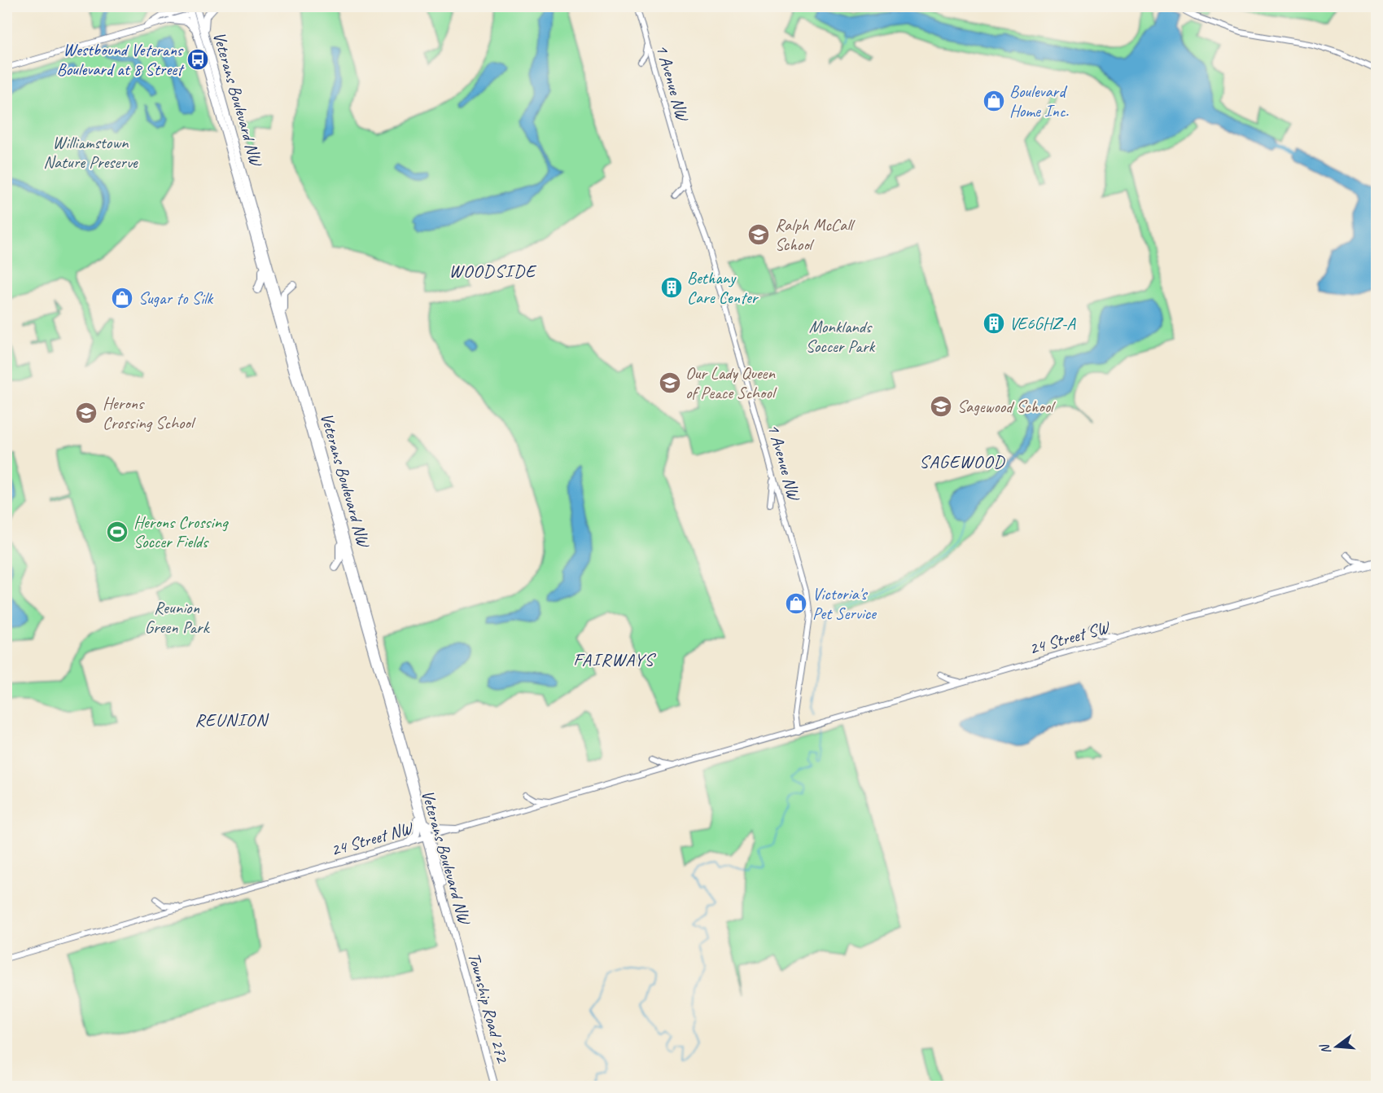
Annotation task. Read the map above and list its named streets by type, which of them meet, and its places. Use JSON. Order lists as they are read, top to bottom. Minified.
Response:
{"streets":{"main road":["Veterans Boulevard NW","Township Road 272"],"street":["1 Avenue NW","24 Street SW","24 Street NW"]},"crossings":[["1 Avenue NW","24 Street SW"],["1 Avenue NW","24 Street NW"],["Veterans Boulevard NW","24 Street NW"],["Veterans Boulevard NW","Township Road 272"],["24 Street SW","24 Street NW"]],"districts":["WOODSIDE","SAGEWOOD","FAIRWAYS","REUNION"],"parks":["Williamstown Nature Preserve","Monklands Soccer Park","Reunion Green Park"],"places":{"bus stop":["Westbound Veterans Boulevard at 8 Street"],"shop":["Boulevard Home Inc.","Sugar to Silk","Victoria's Pet Service"],"school or university":["Ralph McCall School","Our Lady Queen of Peace School","Sagewood School","Herons Crossing School"],"building":["Bethany Care Center","VE6GHZ-A"],"sports":["Herons Crossing Soccer Fields"]},"north":"left"}
